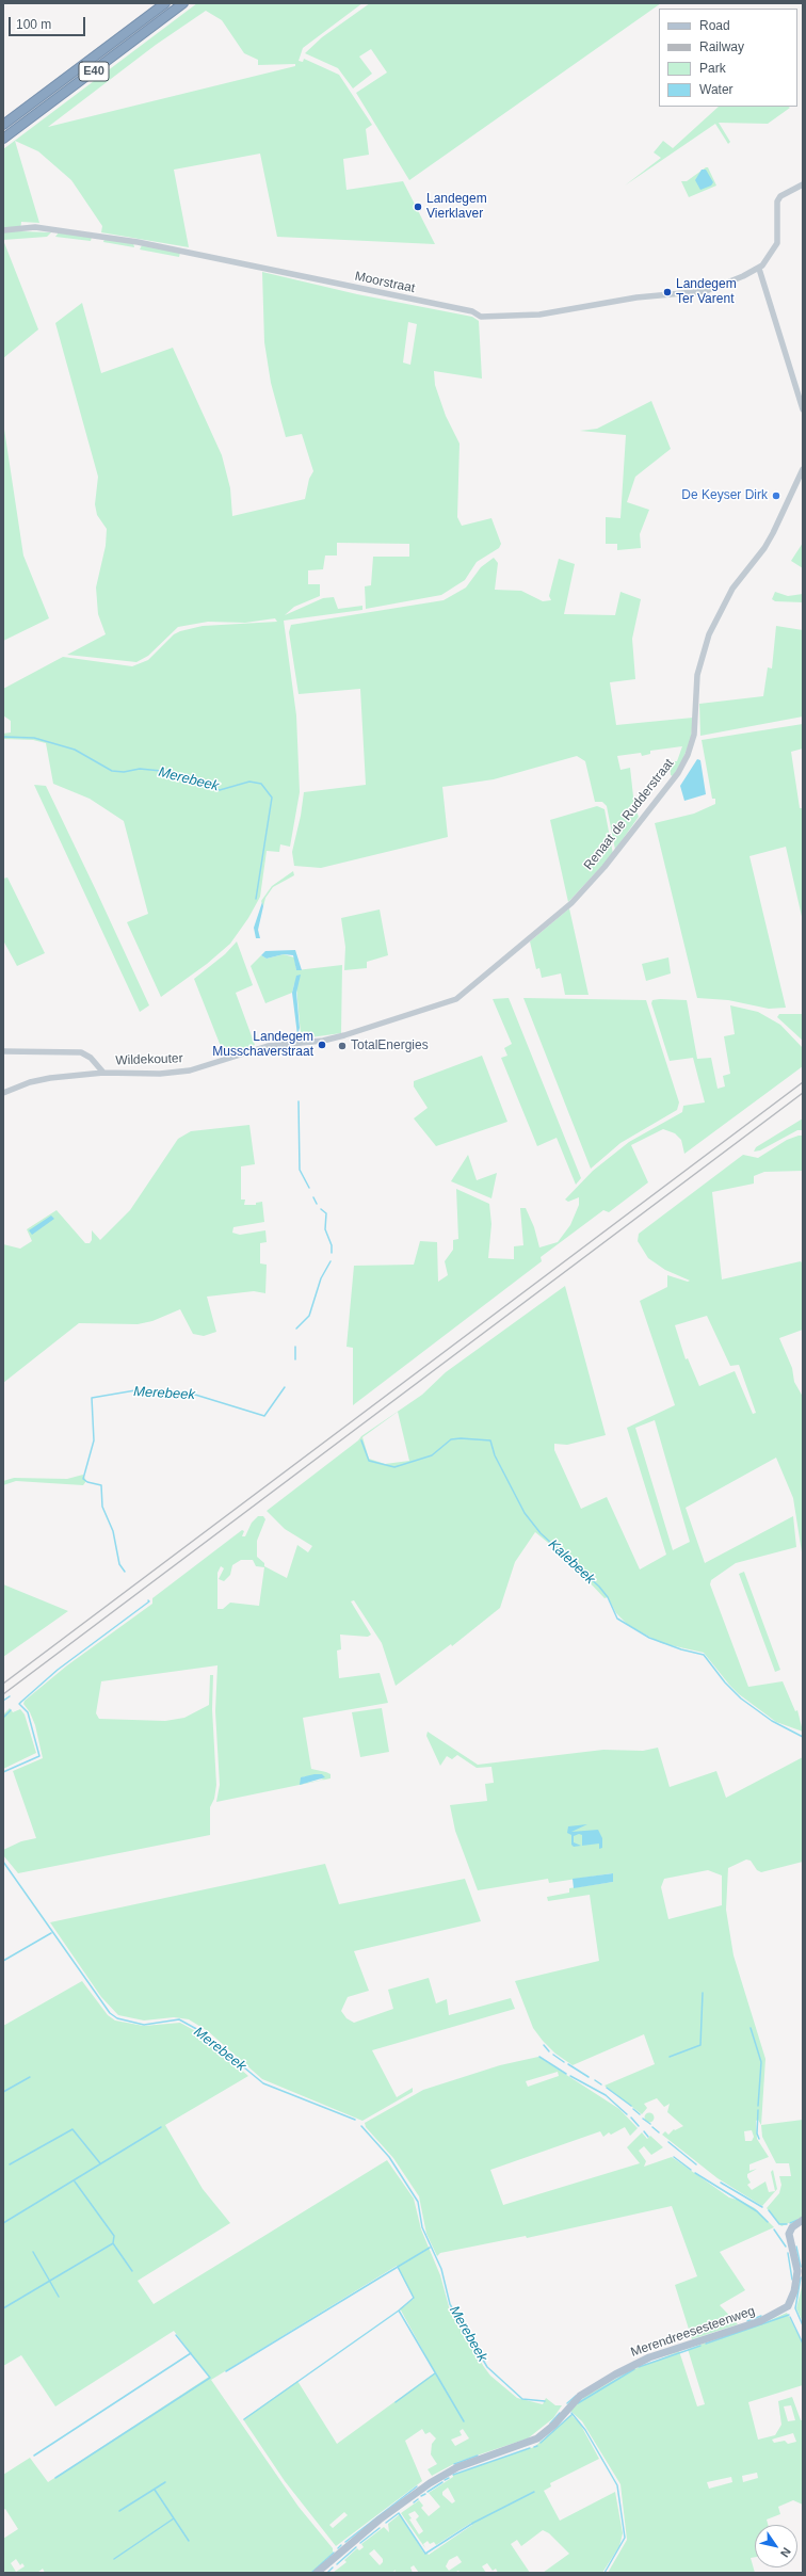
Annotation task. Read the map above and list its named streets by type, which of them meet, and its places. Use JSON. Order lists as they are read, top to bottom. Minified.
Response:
{"streets":{"highway":["E40"],"main road":["Merendreesesteenweg"],"street":["Moorstraat","Renaat de Rudderstraat","Wildekouter"]},"crossings":[["Renaat de Rudderstraat","Wildekouter"]],"water":["Merebeek","Kalebeek"],"places":["Landegem Vierklaver","Landegem Ter Varent","De Keyser Dirk","Landegem Musschaverstraat","TotalEnergies"],"legend":["Road","Railway","Park","Water"],"scale_bar":"100 m","north":"bottom right"}
